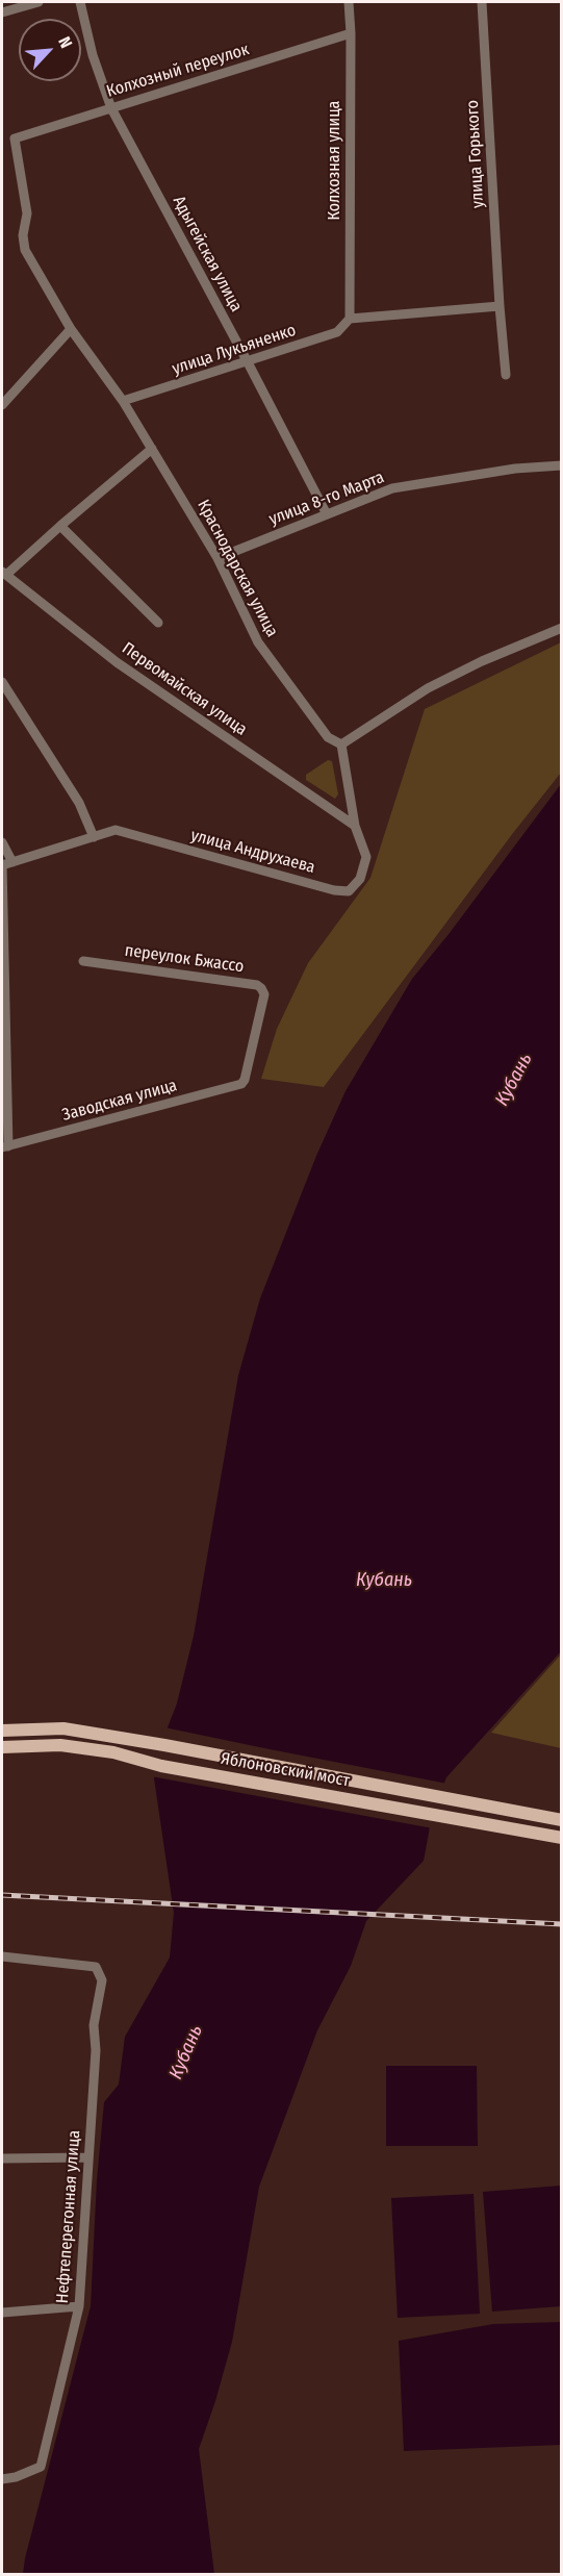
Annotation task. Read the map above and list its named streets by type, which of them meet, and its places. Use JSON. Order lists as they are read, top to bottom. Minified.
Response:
{"streets":{"main road":["Яблоновский мост"],"street":["Колхозный переулок","улица Горького","Колхозная улица","Адыгейская улица","улица Лукьяненко","улица 8-го Марта","Краснодарская улица","Первомайская улица","улица Андрухаева","переулок Бжассо","Заводская улица","Нефтеперегонная улица"]},"crossings":[["Колхозный переулок","Колхозная улица"],["Колхозный переулок","Адыгейская улица"],["Колхозный переулок","Краснодарская улица"],["Колхозная улица","улица Лукьяненко"],["Адыгейская улица","улица Лукьяненко"],["Адыгейская улица","улица 8-го Марта"],["улица Лукьяненко","Краснодарская улица"],["улица 8-го Марта","Краснодарская улица"],["Краснодарская улица","улица Андрухаева"],["Первомайская улица","улица Андрухаева"],["переулок Бжассо","Заводская улица"]],"water":["Кубань"],"north":"top right"}
